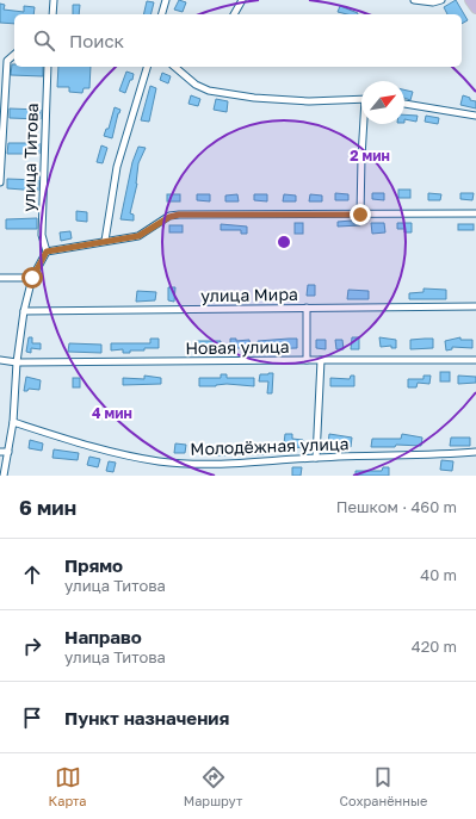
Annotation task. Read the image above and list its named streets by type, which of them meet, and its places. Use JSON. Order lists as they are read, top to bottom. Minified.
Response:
{"streets":{"street":["улица Титова","улица Мира","Новая улица","Молодёжная улица"]},"north":"top right","page":{"search":"Поиск","heading":["6 мин","Пешком · 460 m"],"list":[["Прямо","улица Титова","40 m"],["Направо","улица Титова","420 m"],"Пункт назначения"],"nav":["Карта","Маршрут","Сохранённые"]},"rings":["2 мин","4 мин"]}
